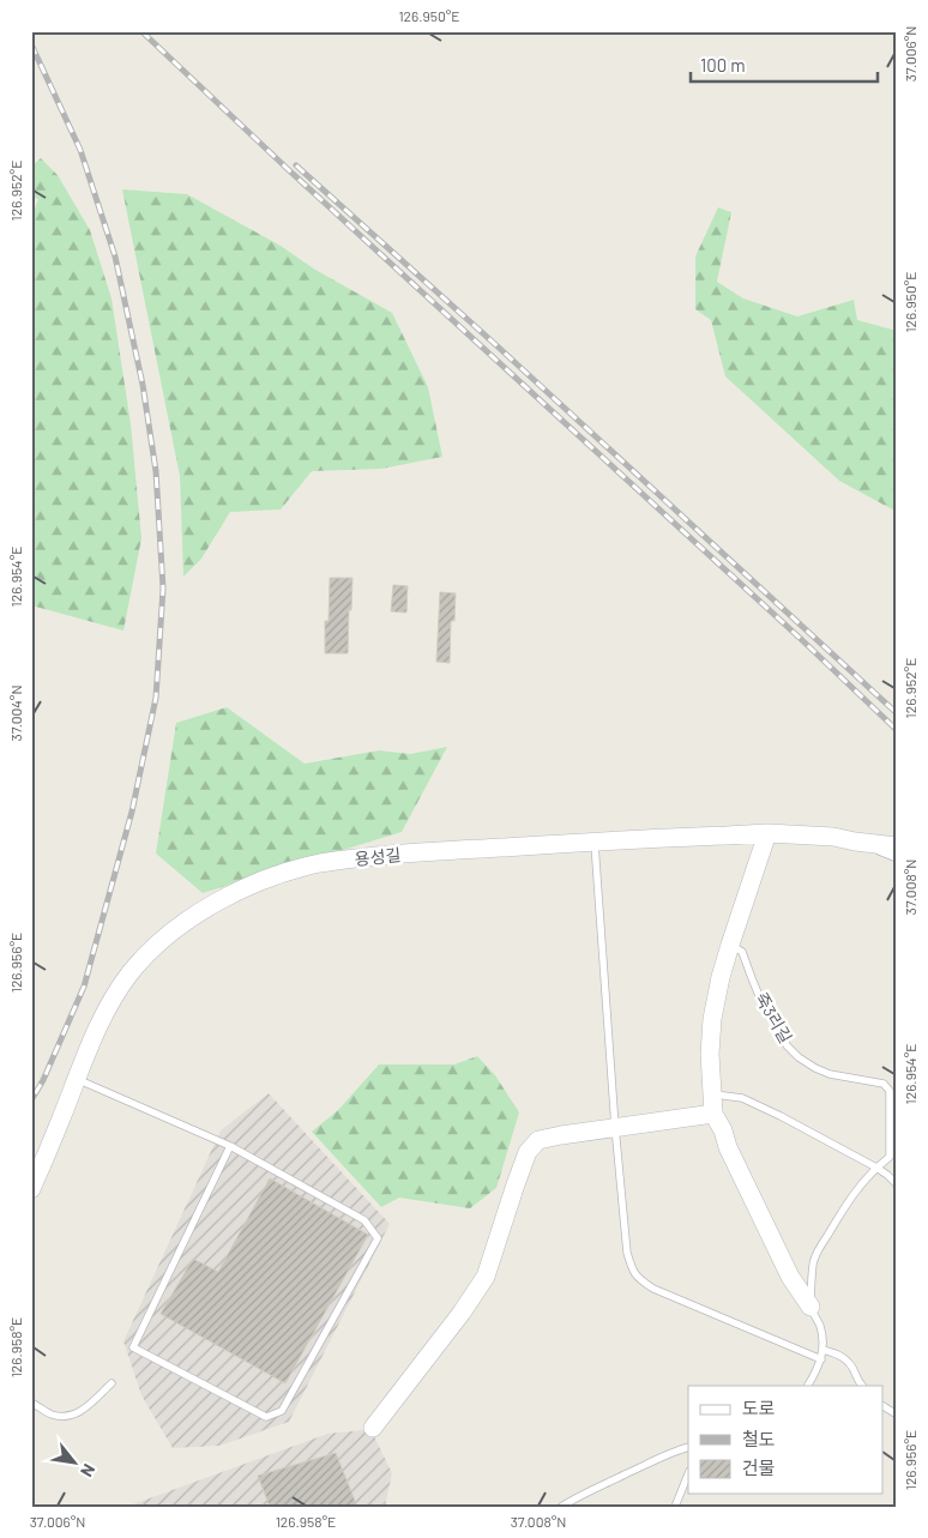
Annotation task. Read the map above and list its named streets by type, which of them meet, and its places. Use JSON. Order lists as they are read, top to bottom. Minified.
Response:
{"streets":{"street":["용성길","죽3리길"]},"crossings":[["용성길","죽3리길"]],"legend":["도로","철도","건물"],"scale_bar":"100 m","north":"bottom right","coordinates":["126.950°E","37.006°N","126.952°E","126.954°E","37.004°N","37.008°N","126.956°E","126.958°E"]}
